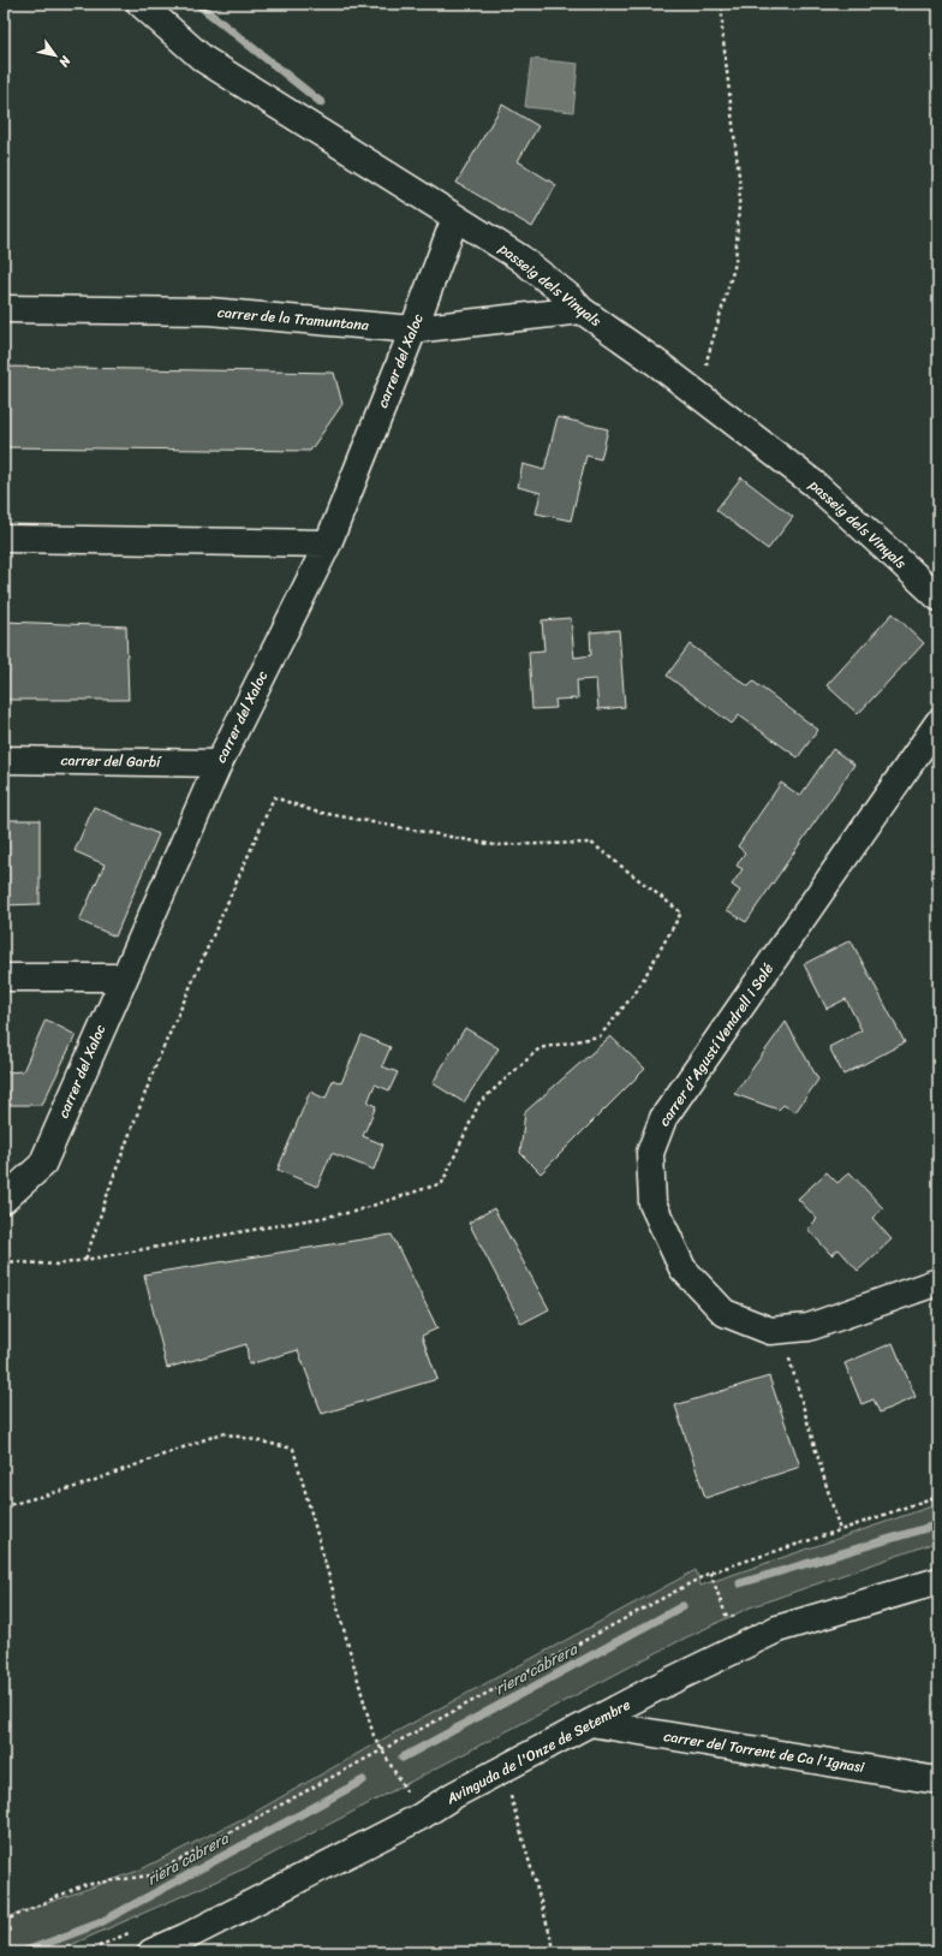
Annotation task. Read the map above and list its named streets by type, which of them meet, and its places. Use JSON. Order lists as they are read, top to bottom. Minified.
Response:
{"streets":{"street":["passeig dels Vinyals","carrer de la Tramuntana","carrer del Xaloc","carrer del Garbí","carrer d'Agustí Vendrell i Solé","Avinguda de l'Onze de Setembre","carrer del Torrent de Ca l'Ignasi"]},"crossings":[["passeig dels Vinyals","carrer de la Tramuntana"],["passeig dels Vinyals","carrer del Xaloc"],["carrer de la Tramuntana","carrer del Xaloc"],["carrer del Xaloc","carrer del Garbí"],["Avinguda de l'Onze de Setembre","carrer del Torrent de Ca l'Ignasi"]],"water":["riera cabrera"],"north":"bottom right"}
